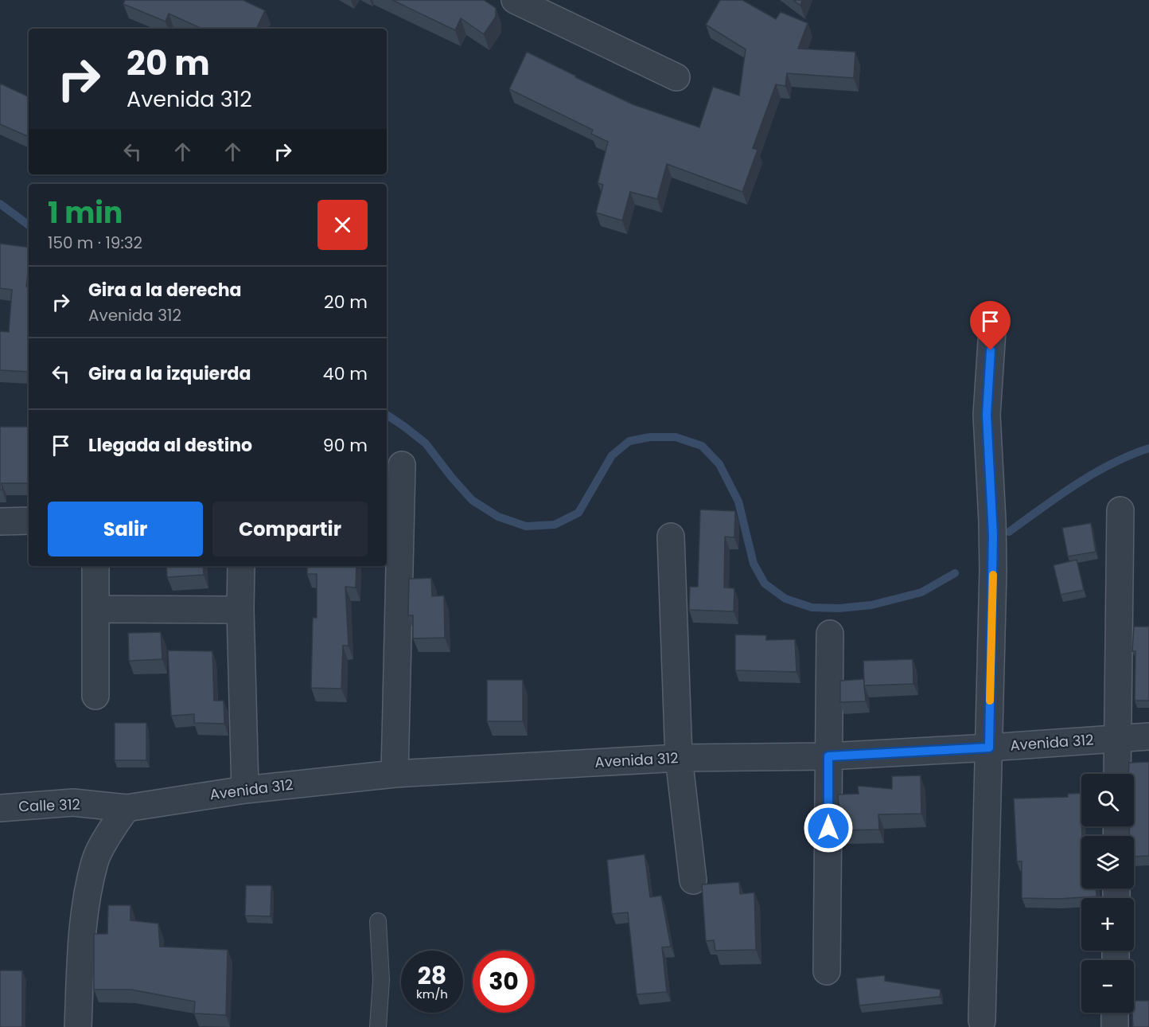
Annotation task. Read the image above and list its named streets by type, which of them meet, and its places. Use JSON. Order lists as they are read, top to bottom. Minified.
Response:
{"streets":{"street":["Avenida 312","Calle 312"]},"crossings":[["Avenida 312","Calle 312"]],"page":{"turn":["20 m","Avenida 312"],"heading":["1 min","150 m · 19:32"],"list":[{"name":"Gira a la derecha","note":"Avenida 312","value":"20 m"},{"name":"Gira a la izquierda","value":"40 m"},{"name":"Llegada al destino","value":"90 m"}],"buttons":["Salir","Compartir"],"map_buttons":["+","−"],"speed":"28 km/h","limit":"30"}}
